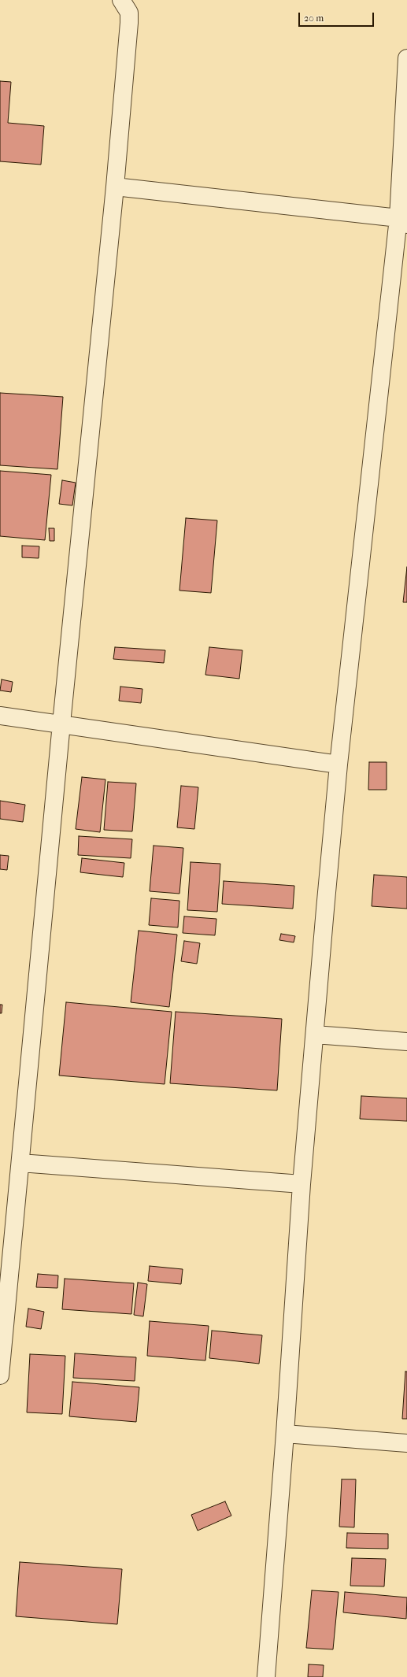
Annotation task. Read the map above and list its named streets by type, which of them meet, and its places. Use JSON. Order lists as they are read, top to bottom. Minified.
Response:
{"scale_bar":"20 m"}
